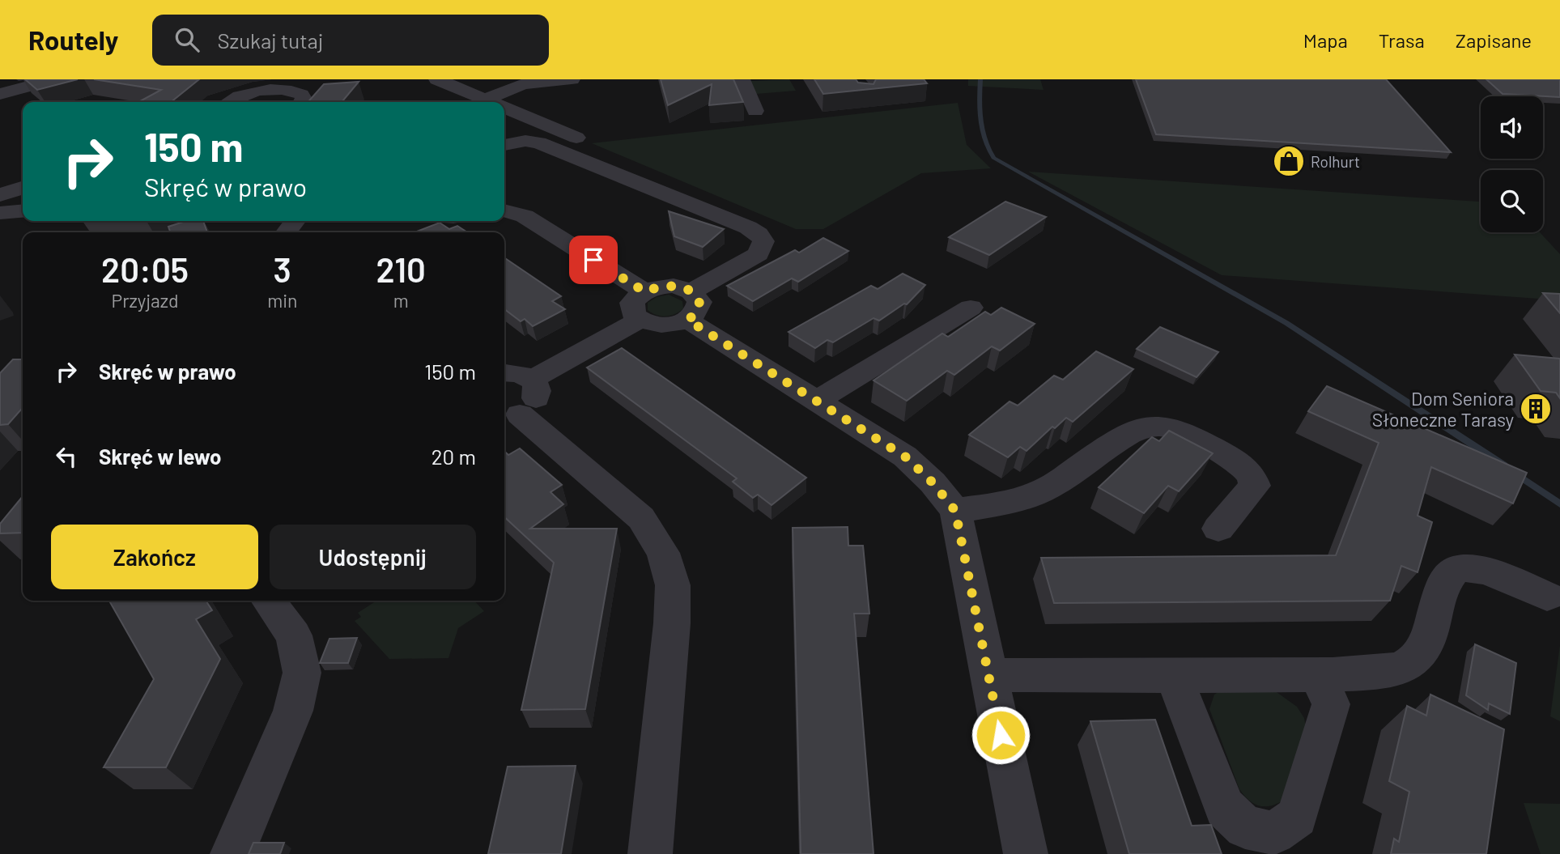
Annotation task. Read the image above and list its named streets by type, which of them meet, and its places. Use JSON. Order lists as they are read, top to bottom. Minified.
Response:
{"places":{"shop":["Rolhurt"],"building":["Dom Seniora Słoneczne Tarasy"]},"page":{"header":"Routely","search":"Szukaj tutaj","nav":["Mapa","Trasa","Zapisane"],"turn":["150 m","Skręć w prawo"],"eta":["20:05","Przyjazd","3","min","210","m"],"list":[{"name":"Skręć w prawo","value":"150 m"},{"name":"Skręć w lewo","value":"20 m"}],"buttons":["Zakończ","Udostępnij"]}}
